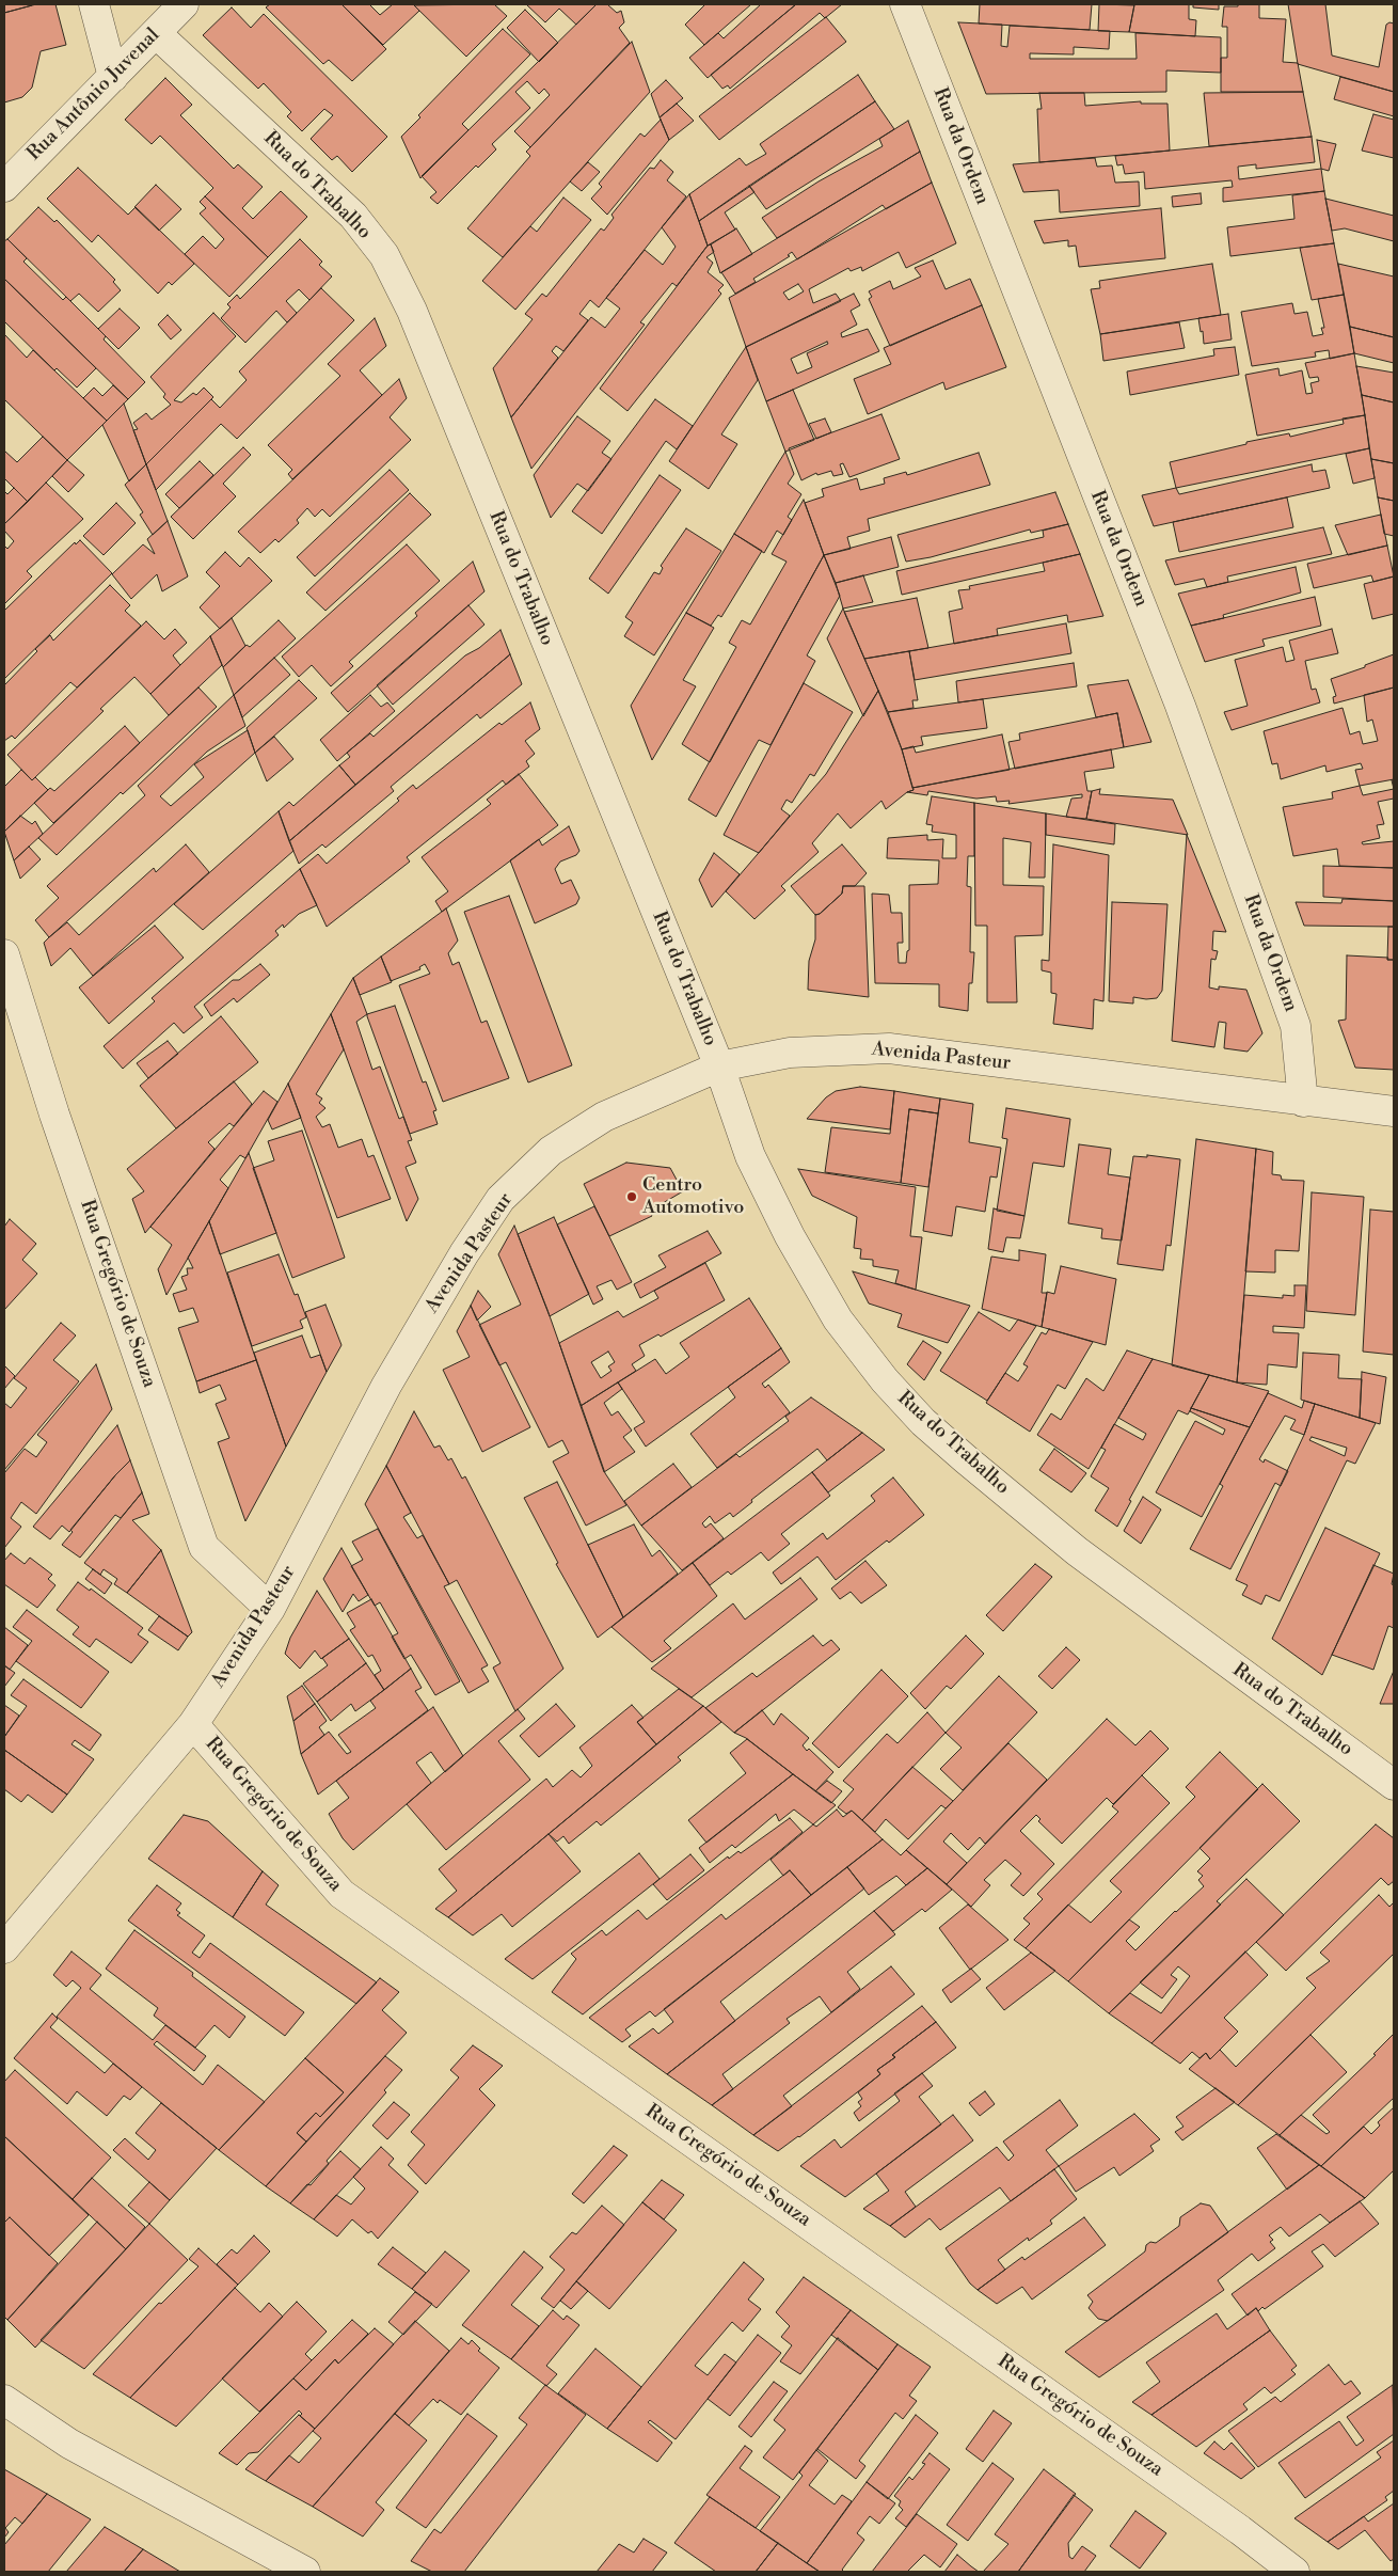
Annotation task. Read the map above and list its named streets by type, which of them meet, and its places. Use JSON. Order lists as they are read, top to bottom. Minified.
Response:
{"streets":{"street":["Rua Antônio Juvenal","Rua da Ordem","Rua do Trabalho","Avenida Pasteur","Rua Gregório de Souza"]},"crossings":[["Rua Antônio Juvenal","Rua do Trabalho"],["Rua da Ordem","Avenida Pasteur"],["Rua do Trabalho","Avenida Pasteur"],["Avenida Pasteur","Rua Gregório de Souza"]],"places":["Centro Automotivo"]}
